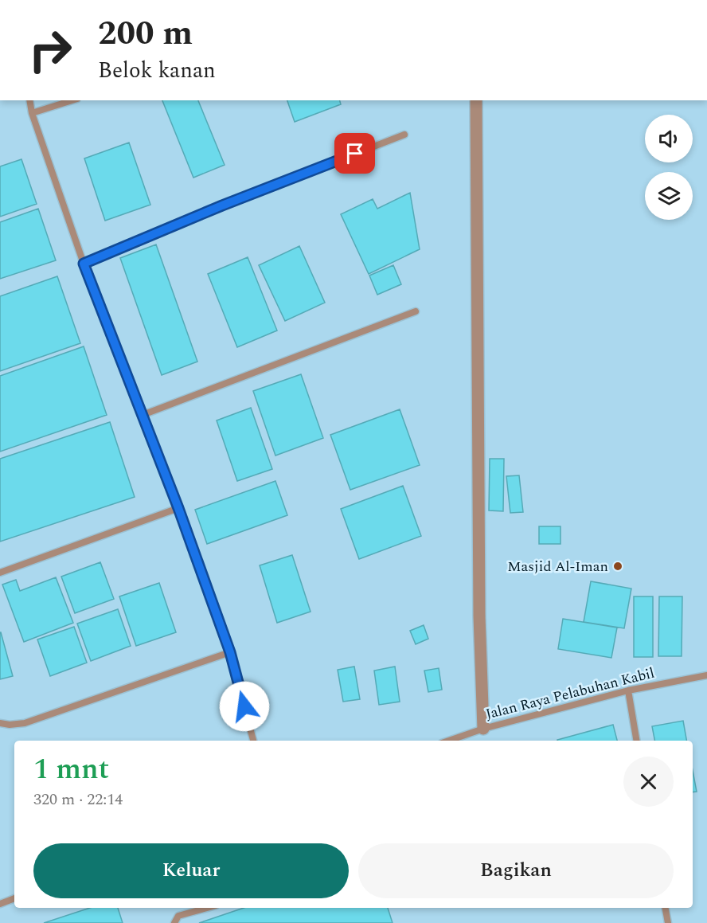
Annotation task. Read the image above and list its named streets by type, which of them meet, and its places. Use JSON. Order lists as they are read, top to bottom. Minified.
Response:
{"streets":{"lane":["Jalan Raya Pelabuhan Kabil"]},"places":["Masjid Al-Iman"],"page":{"turn":["200 m","Belok kanan"],"heading":["1 mnt","320 m · 22:14"],"buttons":["Keluar","Bagikan"]}}
